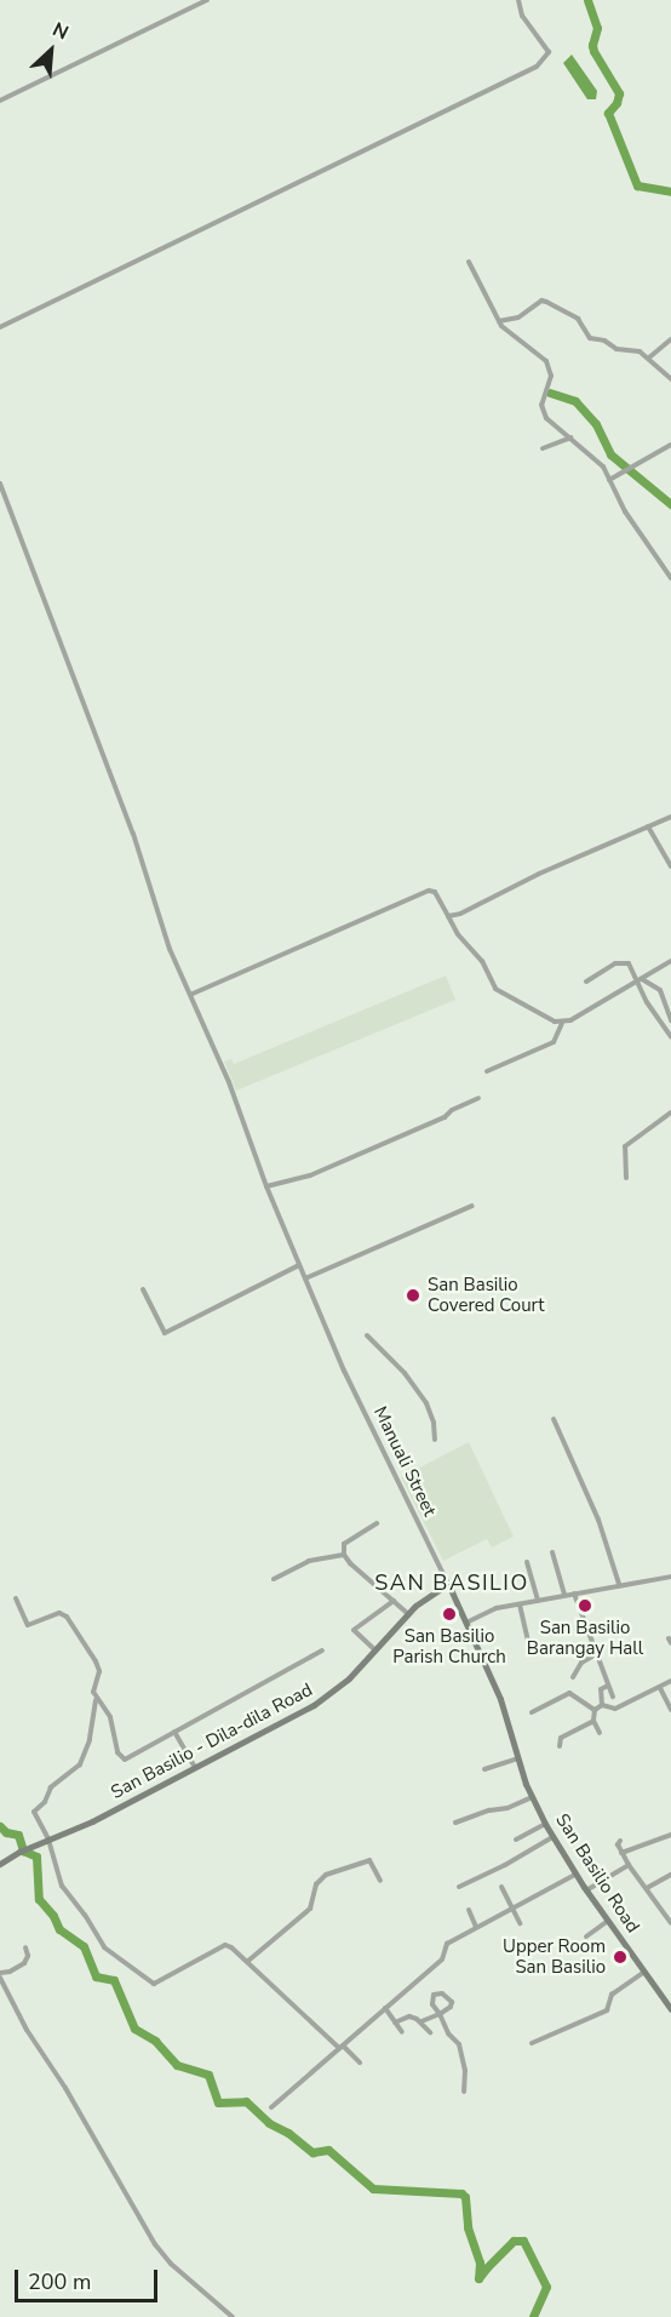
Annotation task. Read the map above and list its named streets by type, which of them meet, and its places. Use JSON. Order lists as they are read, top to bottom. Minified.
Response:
{"streets":{"street":["Manuali Street","San Basilio - Dila-dila Road","San Basilio Road"]},"crossings":[["Manuali Street","San Basilio - Dila-dila Road"],["Manuali Street","San Basilio Road"],["San Basilio - Dila-dila Road","San Basilio Road"]],"districts":["SAN BASILIO"],"places":["San Basilio Covered Court","San Basilio Barangay Hall","San Basilio Parish Church","Upper Room San Basilio"],"scale_bar":"200 m","north":"top right"}
